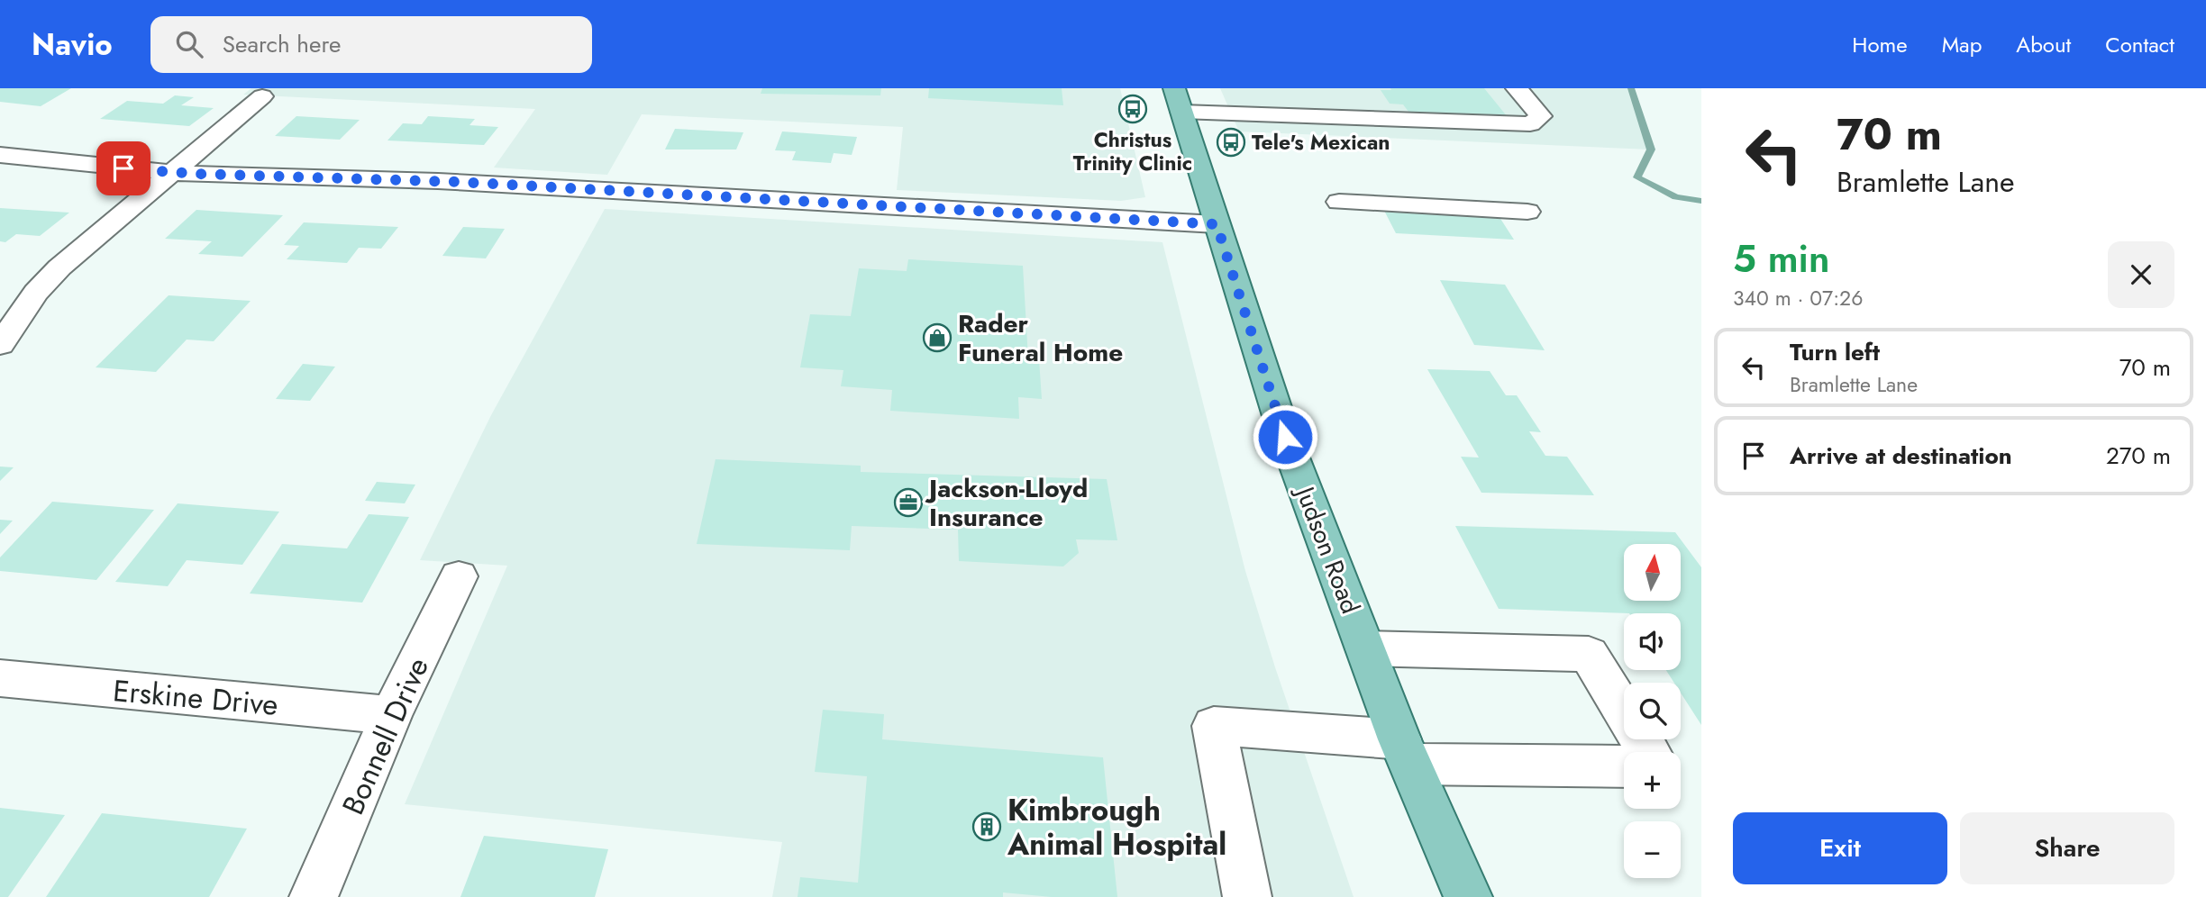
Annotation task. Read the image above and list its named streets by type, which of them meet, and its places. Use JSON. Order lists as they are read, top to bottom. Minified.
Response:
{"streets":{"main road":["Judson Road"],"street":["Erskine Drive","Bonnell Drive"]},"crossings":[["Erskine Drive","Bonnell Drive"]],"places":{"bus stop":["Christus Trinity Clinic","Tele's Mexican"],"shop":["Rader Funeral Home"],"office":["Jackson-Lloyd Insurance"],"building":["Kimbrough Animal Hospital"]},"north":"top","page":{"header":"Navio","search":"Search here","nav":["Home","Map","About","Contact"],"turn":["70 m","Bramlette Lane"],"heading":["5 min","340 m · 07:26"],"list":[{"name":"Turn left","note":"Bramlette Lane","value":"70 m"},{"name":"Arrive at destination","value":"270 m"}],"map_buttons":["+","−"],"buttons":["Exit","Share"]}}
